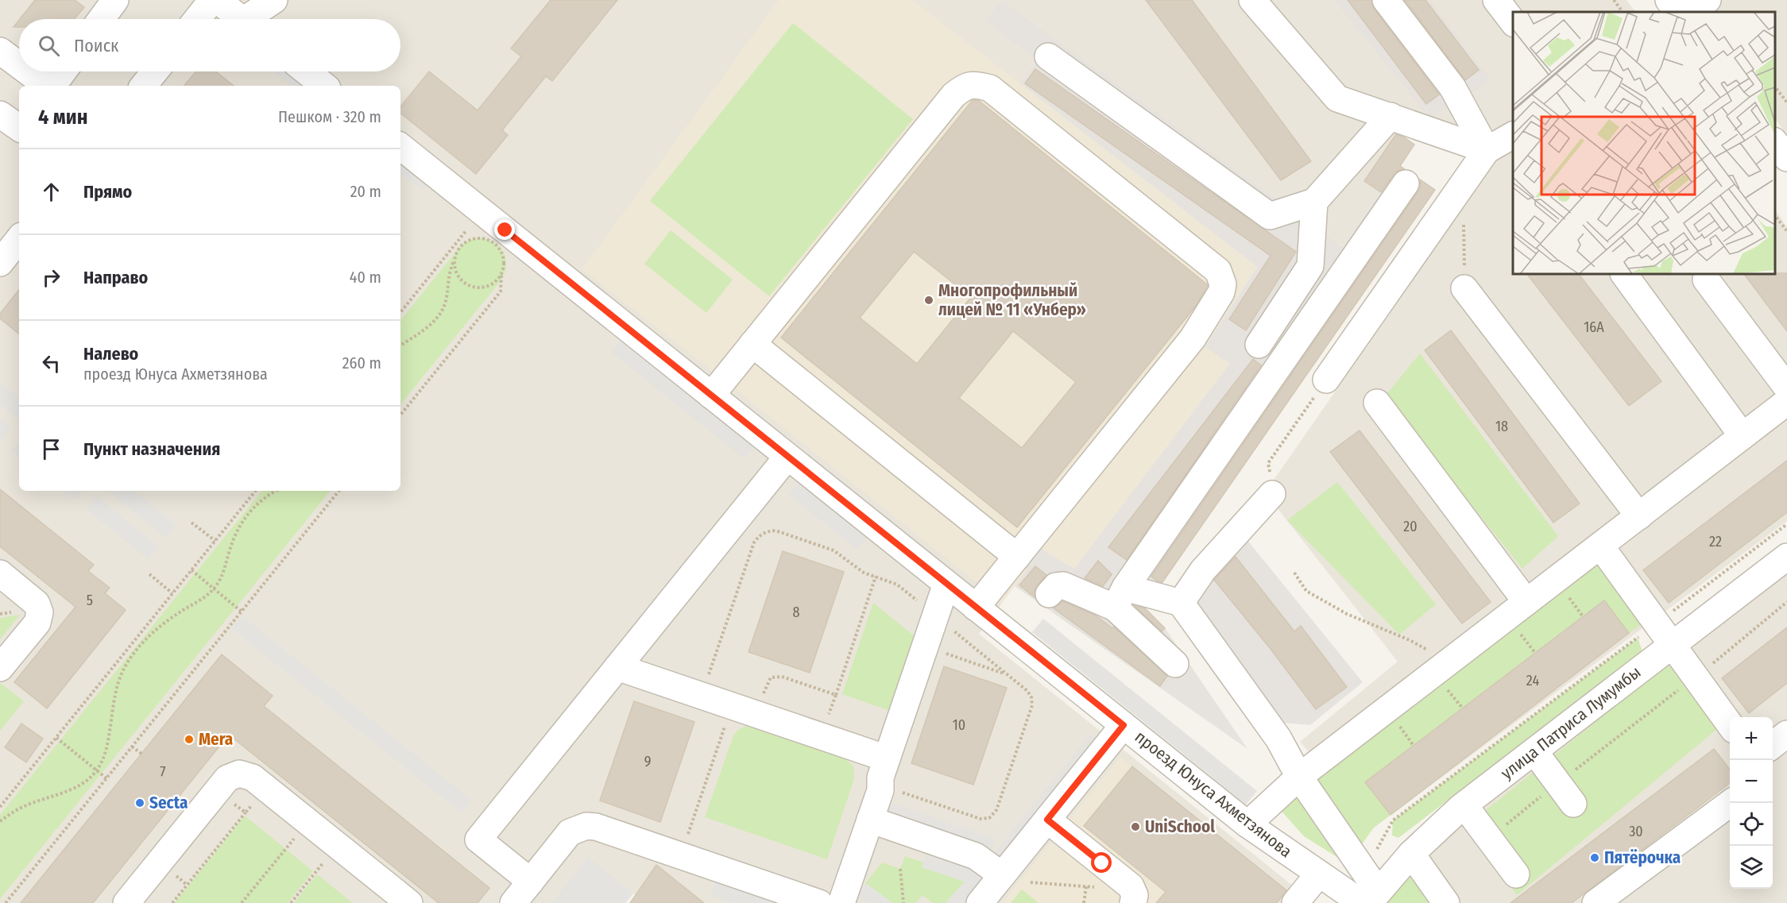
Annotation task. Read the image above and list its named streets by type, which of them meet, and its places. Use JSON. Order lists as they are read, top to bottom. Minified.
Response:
{"streets":{"street":["улица Патриса Лумумбы","проезд Юнуса Ахметзянова"]},"crossings":[["улица Патриса Лумумбы","проезд Юнуса Ахметзянова"]],"places":["Многопрофильный лицей № 11 «Унбер»","Mera","Secta","UniSchool","Пятёрочка"],"house_numbers":["16А","18","20","22","5","8","24","10","9","7","30"],"page":{"search":"Поиск","heading":["4 мин","Пешком · 320 m"],"list":[["Прямо","20 m"],["Направо","40 m"],["Налево","проезд Юнуса Ахметзянова","260 m"],"Пункт назначения"],"map_buttons":["+","−"]}}
